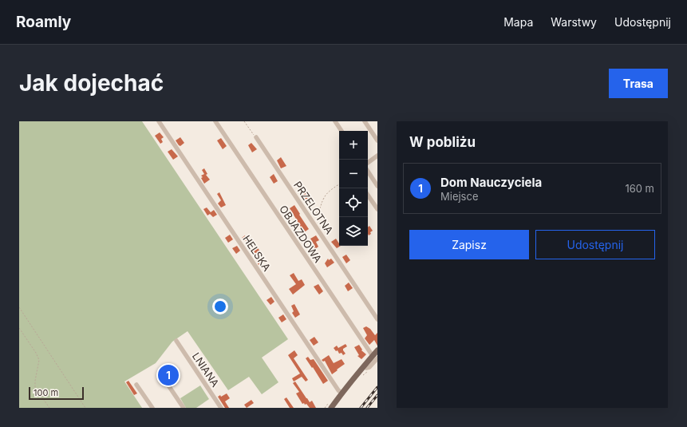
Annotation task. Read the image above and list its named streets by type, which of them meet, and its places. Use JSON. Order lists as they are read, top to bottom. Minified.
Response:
{"streets":{"street":["PRZELOTNA","OBJAZDOWA","HELSKA","LNIANA"]},"scale_bar":"100 m","page":{"header":"Roamly","nav":["Mapa","Warstwy","Udostępnij"],"buttons":["Trasa",["Zapisz","Udostępnij"]],"title":"Jak dojechać","heading":"W pobliżu","map_buttons":["+","−"],"list":[{"mark":"1","name":"Dom Nauczyciela","note":"Miejsce","value":"160 m"}],"pins":"1","scale":"100 m"}}
